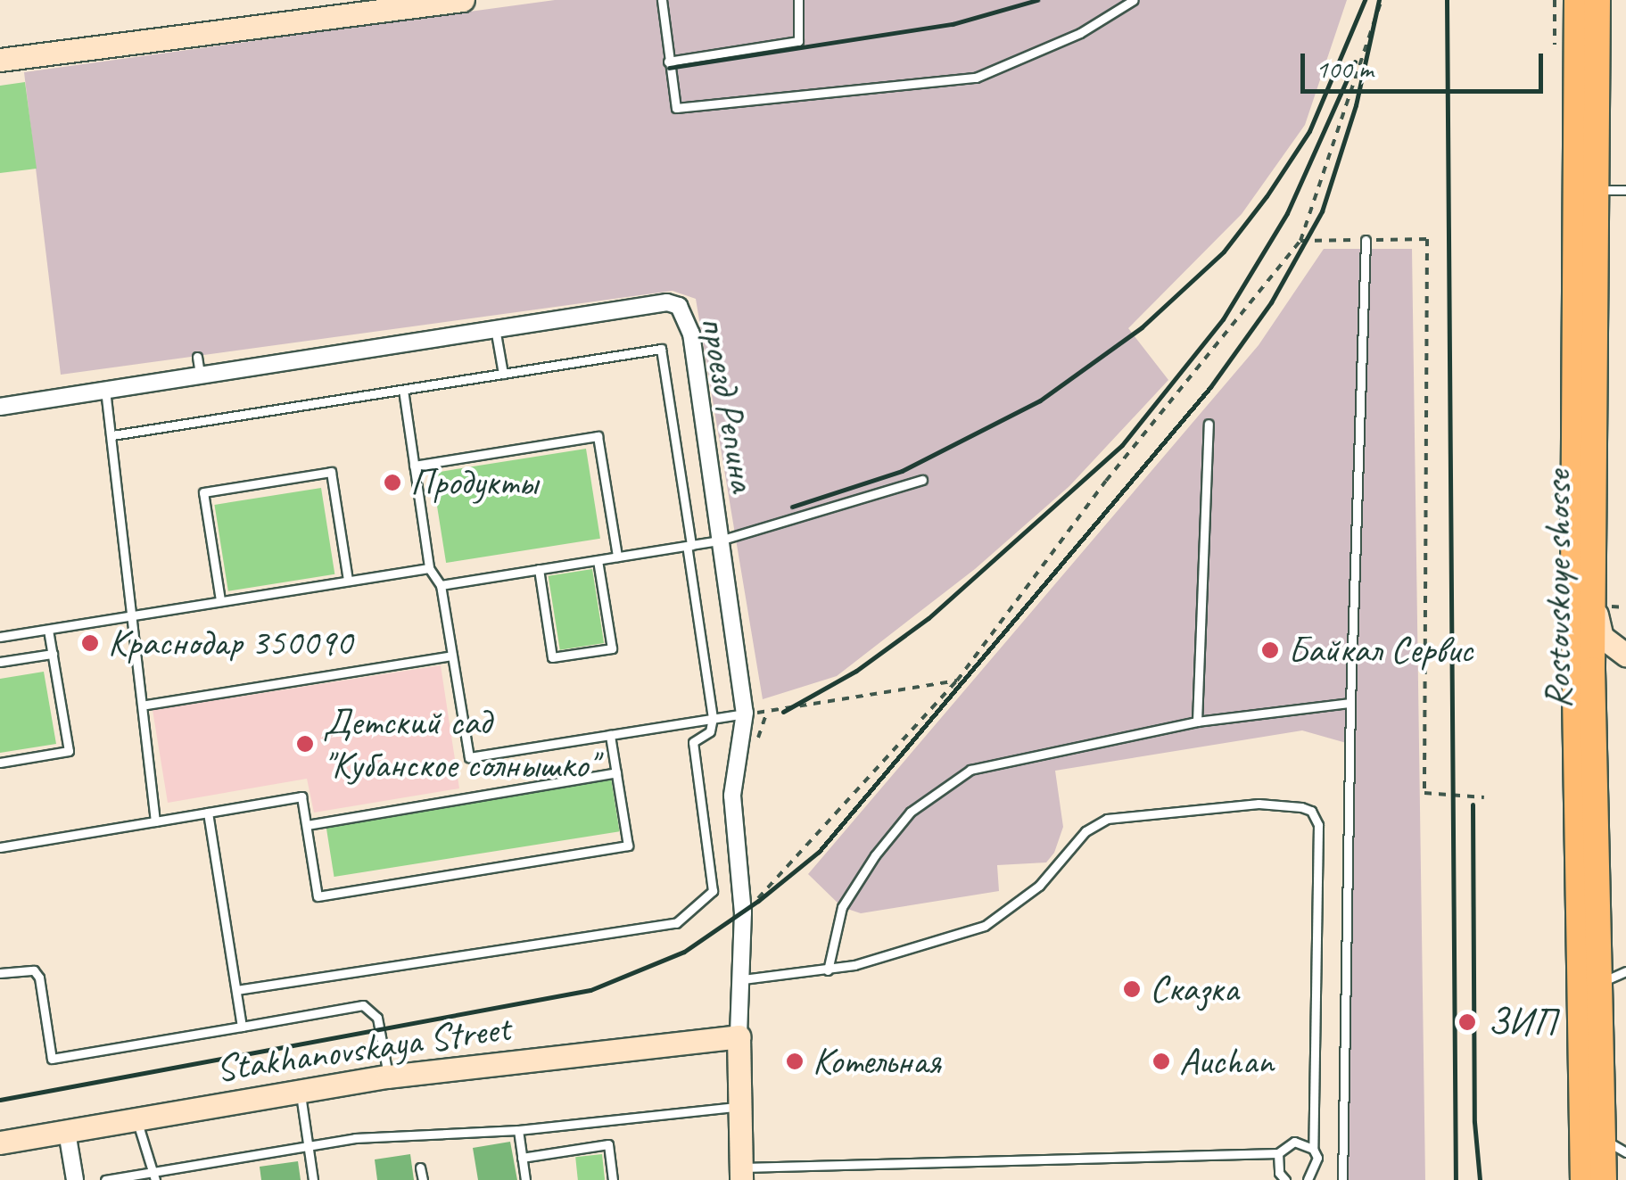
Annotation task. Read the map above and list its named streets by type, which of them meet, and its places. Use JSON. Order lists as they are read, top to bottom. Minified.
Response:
{"streets":{"main road":["Rostovskoye shosse"],"street":["проезд Репина","Stakhanovskaya Street"]},"crossings":[["проезд Репина","Stakhanovskaya Street"]],"places":["Продукты","Краснодар 350090","Байкал Сервис","Детский сад \"Кубанское солнышко\"","Сказка","ЗИП","Котельная","Auchan"],"scale_bar":"100 m"}
